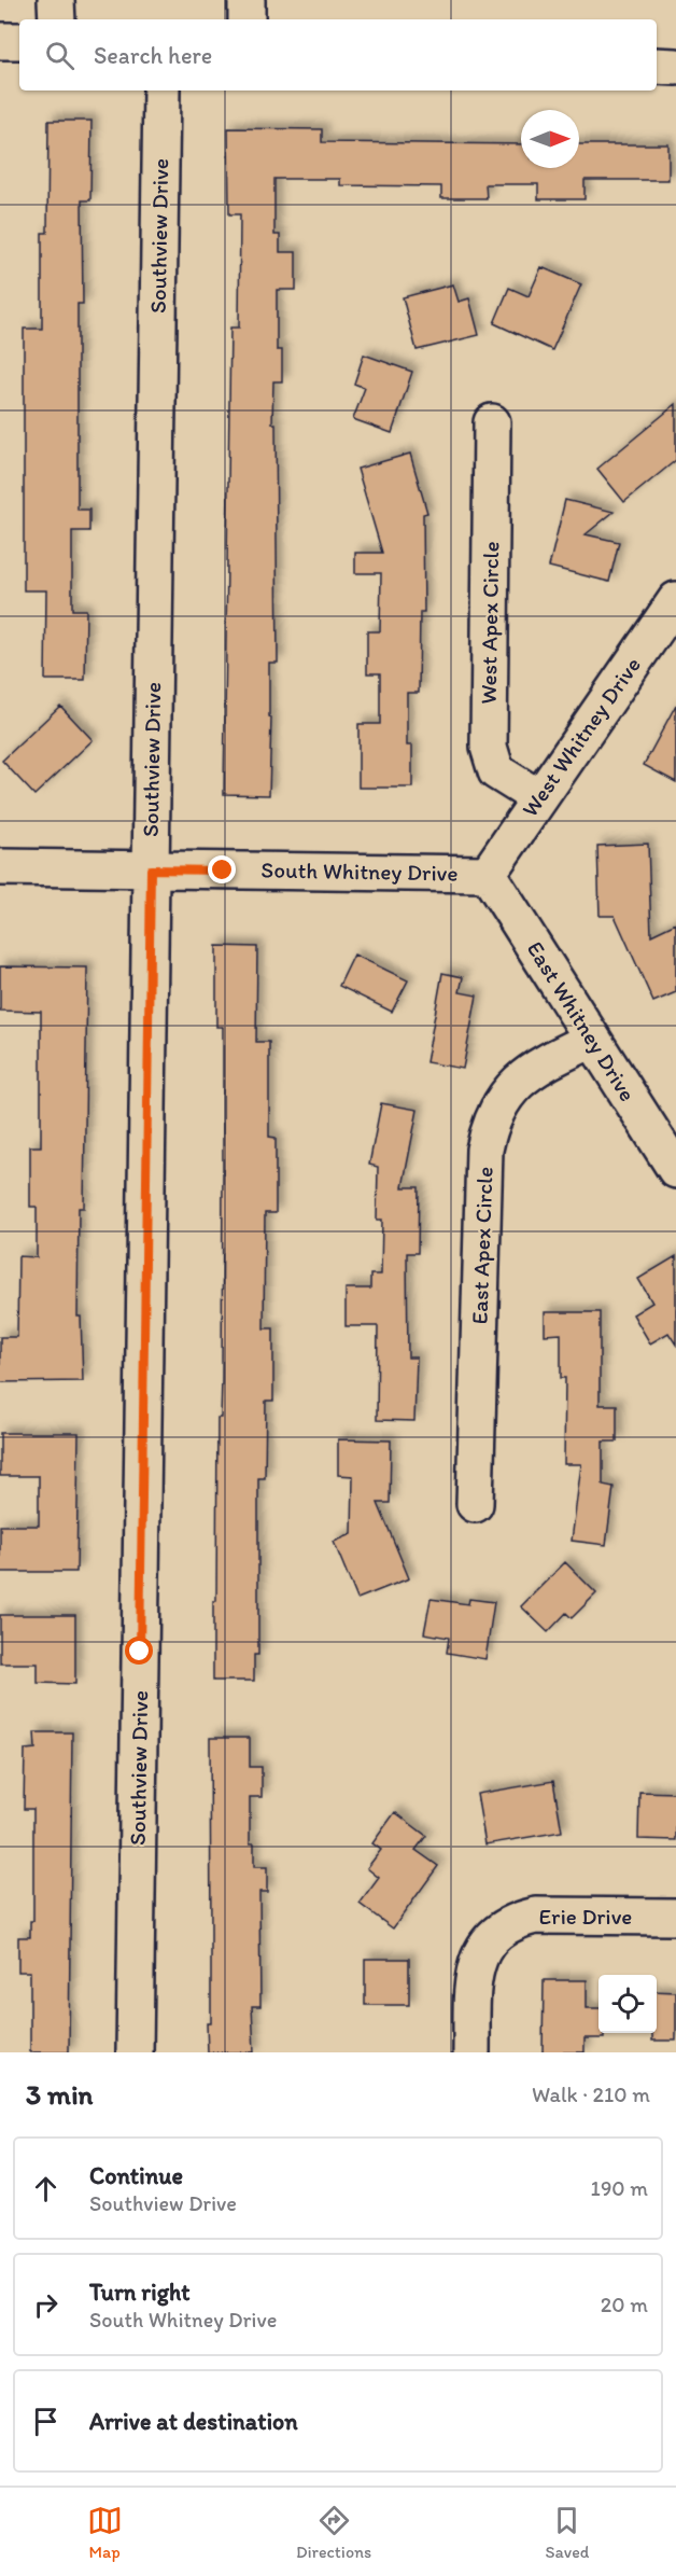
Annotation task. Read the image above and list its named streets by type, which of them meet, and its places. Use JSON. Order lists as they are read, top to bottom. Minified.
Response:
{"streets":{"street":["Southview Drive","West Apex Circle","West Whitney Drive","South Whitney Drive","East Whitney Drive","East Apex Circle","Erie Drive"]},"crossings":[["Southview Drive","South Whitney Drive"],["West Apex Circle","West Whitney Drive"],["West Whitney Drive","South Whitney Drive"],["West Whitney Drive","East Whitney Drive"],["South Whitney Drive","East Whitney Drive"],["East Whitney Drive","East Apex Circle"]],"north":"right","page":{"search":"Search here","heading":["3 min","Walk · 210 m"],"list":[["Continue","Southview Drive","190 m"],["Turn right","South Whitney Drive","20 m"],"Arrive at destination"],"nav":["Map","Directions","Saved"]}}
